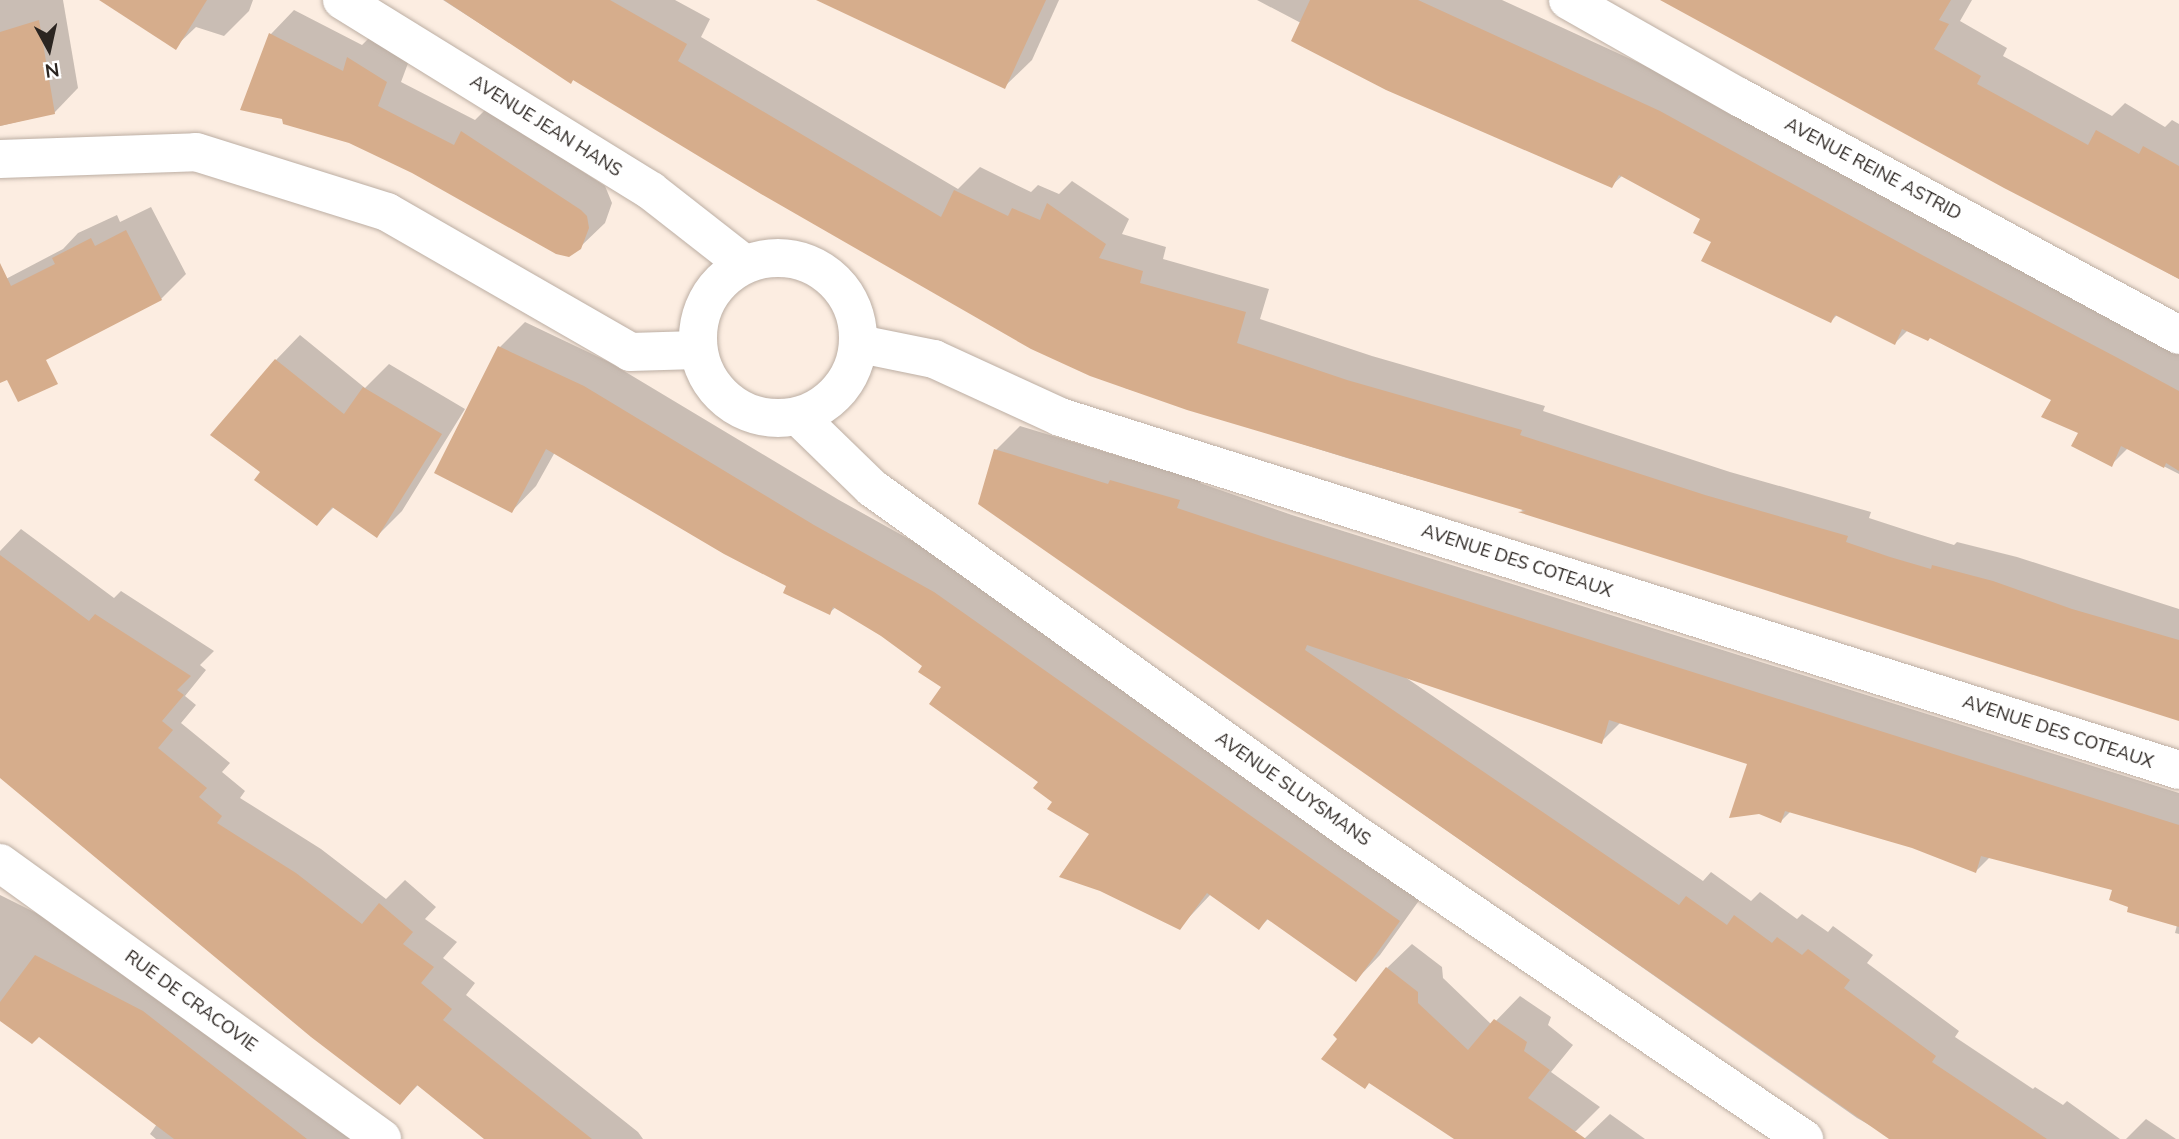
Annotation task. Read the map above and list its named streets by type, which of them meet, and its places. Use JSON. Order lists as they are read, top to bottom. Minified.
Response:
{"streets":{"street":["AVENUE JEAN HANS","AVENUE REINE ASTRID","AVENUE DES COTEAUX","AVENUE SLUYSMANS","RUE DE CRACOVIE"]},"crossings":[["AVENUE JEAN HANS","AVENUE DES COTEAUX"],["AVENUE JEAN HANS","AVENUE SLUYSMANS"],["AVENUE DES COTEAUX","AVENUE SLUYSMANS"]],"north":"bottom"}
